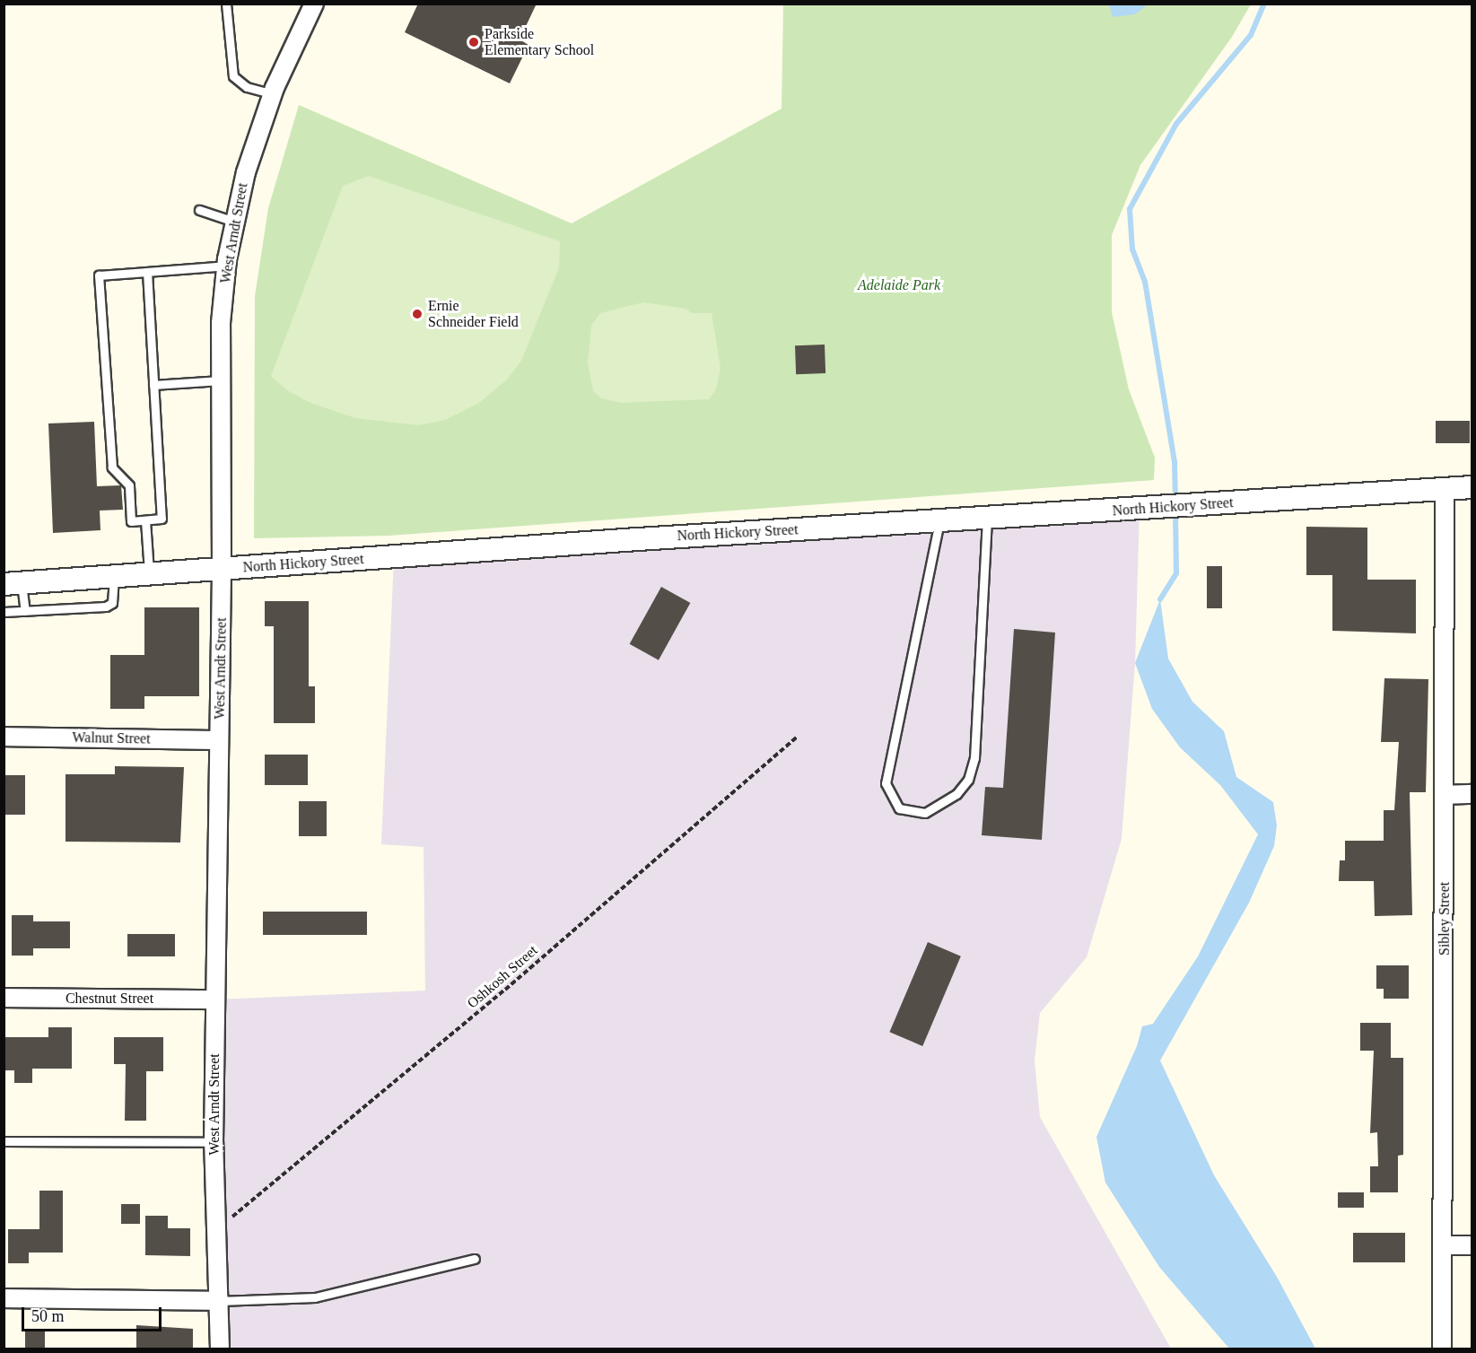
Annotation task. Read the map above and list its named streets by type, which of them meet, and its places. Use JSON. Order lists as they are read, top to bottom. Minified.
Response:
{"streets":{"street":["West Arndt Street","North Hickory Street","Walnut Street","Sibley Street","Chestnut Street"],"path":["Oshkosh Street"]},"crossings":[["West Arndt Street","North Hickory Street"],["West Arndt Street","Walnut Street"],["West Arndt Street","Oshkosh Street"],["West Arndt Street","Chestnut Street"],["North Hickory Street","Sibley Street"]],"parks":["Adelaide Park"],"places":["Parkside Elementary School","Ernie Schneider Field"],"scale_bar":"50 m"}
